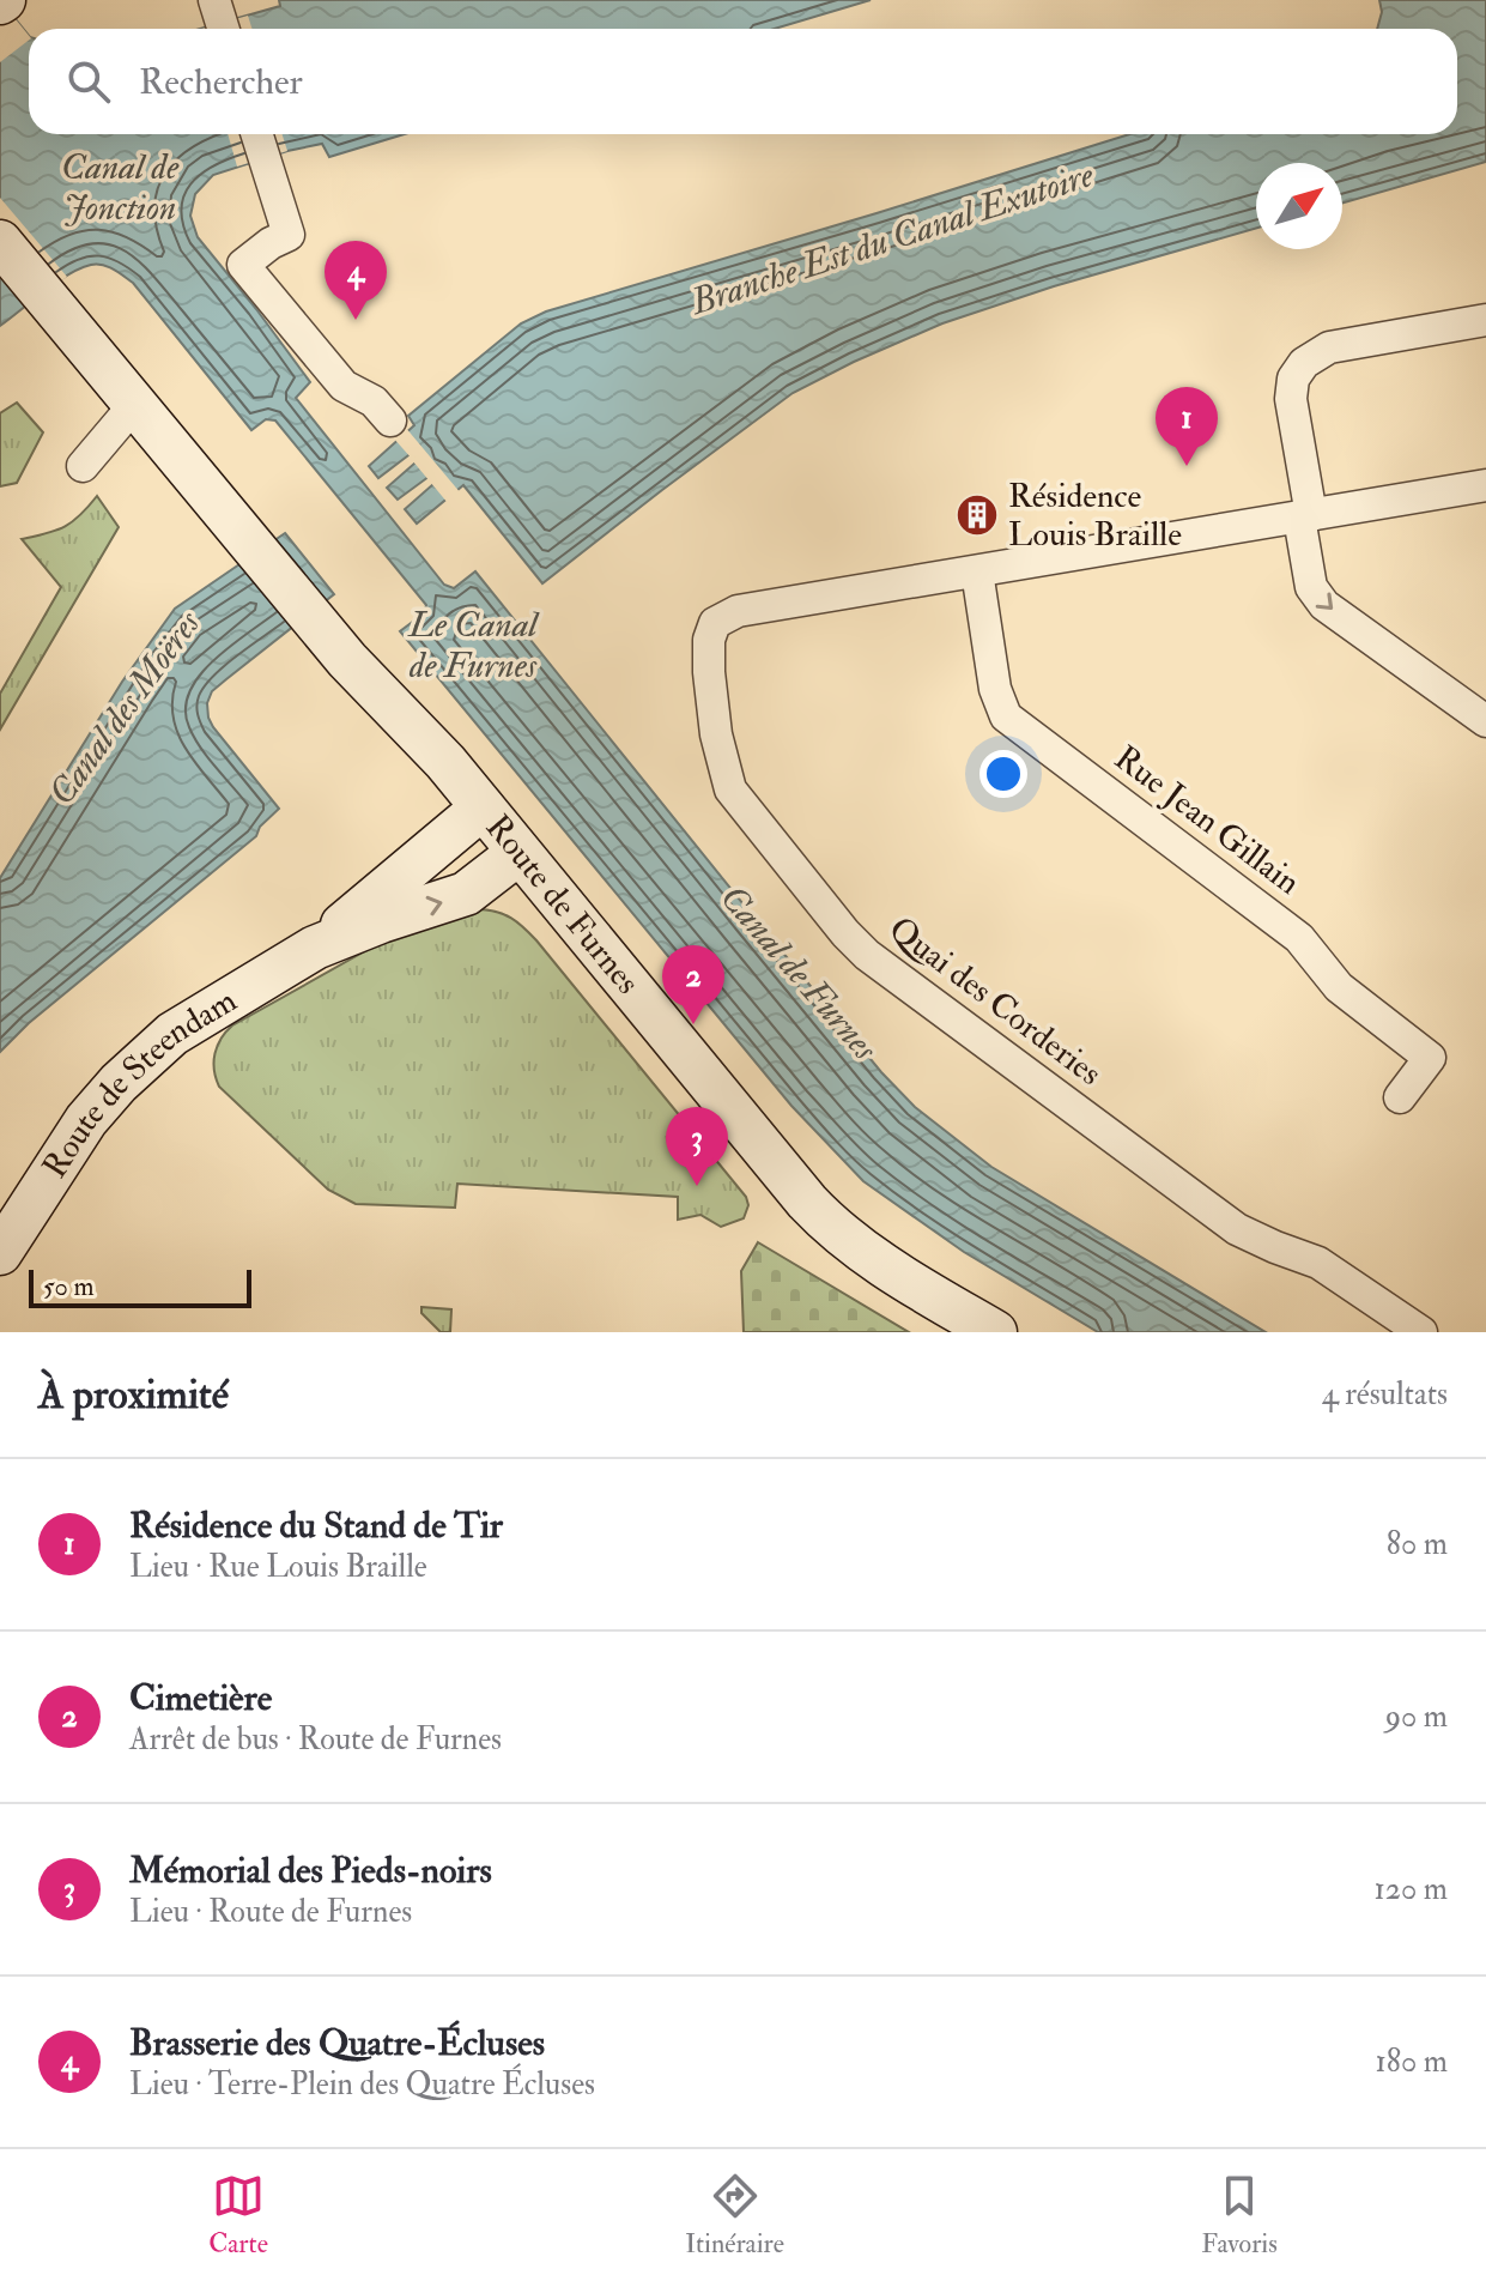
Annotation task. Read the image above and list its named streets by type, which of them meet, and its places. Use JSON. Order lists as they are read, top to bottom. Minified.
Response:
{"streets":{"main road":["Route de Furnes","Route de Steendam"],"street":["Rue Jean Gillain","Quai des Corderies"]},"crossings":[["Rue Jean Gillain","Quai des Corderies"],["Route de Furnes","Route de Steendam"]],"water":["Canal de Jonction","Branche Est du Canal Exutoire","Le Canal de Furnes","Canal des Moëres","Canal de Furnes"],"places":{"building":["Résidence Louis Braille"]},"scale_bar":"50 m","north":"top right","page":{"search":"Rechercher","pins":["4","1","2","3"],"scale":"50 m","heading":["À proximité","4 résultats"],"list":[{"mark":"1","name":"Résidence du Stand de Tir","note":"Lieu · Rue Louis Braille","value":"80 m"},{"mark":"2","name":"Cimetière","note":"Arrêt de bus · Route de Furnes","value":"90 m"},{"mark":"3","name":"Mémorial des Pieds-noirs","note":"Lieu · Route de Furnes","value":"120 m"},{"mark":"4","name":"Brasserie des Quatre-Écluses","note":"Lieu · Terre-Plein des Quatre Écluses","value":"180 m"}],"nav":["Carte","Itinéraire","Favoris"]}}
